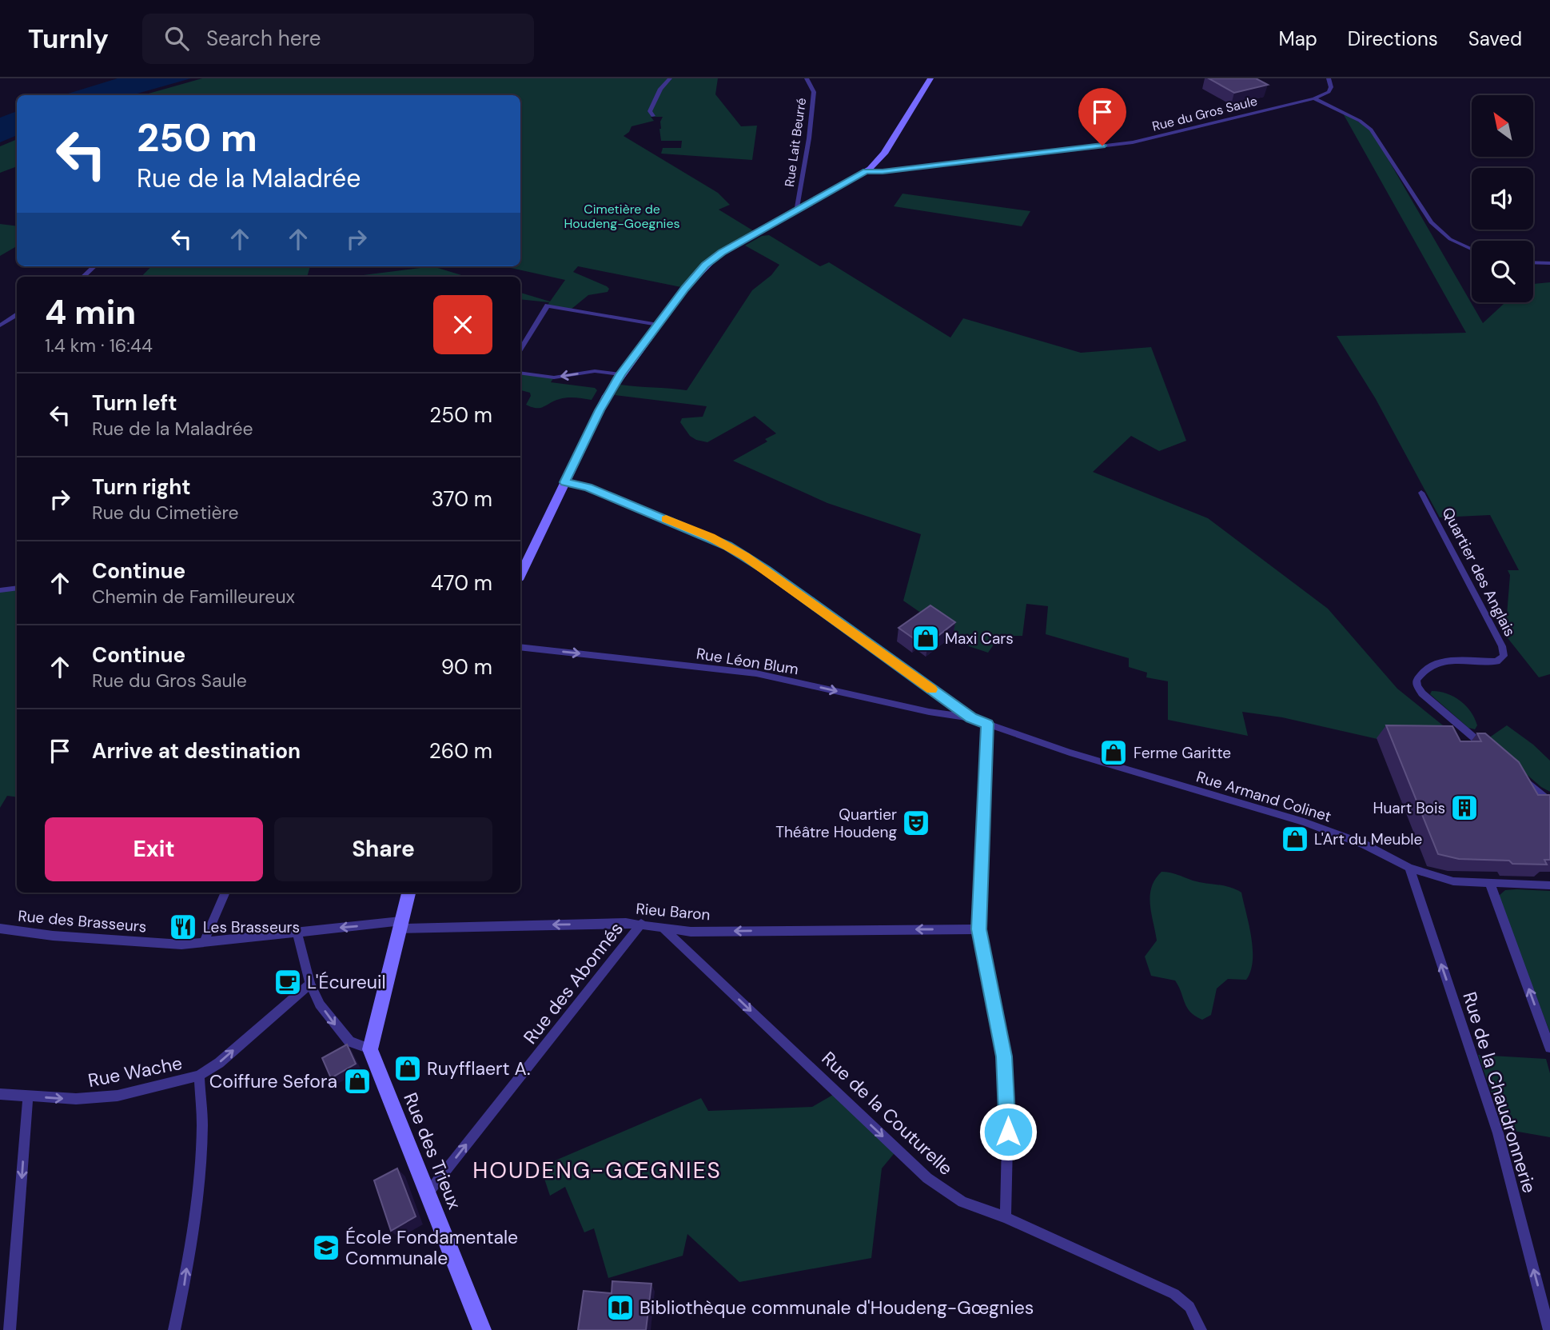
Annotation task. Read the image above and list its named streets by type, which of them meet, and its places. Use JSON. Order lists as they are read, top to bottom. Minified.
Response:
{"streets":{"street":["Rue du Gros Saule","Rue Lait Beurré","Quartier des Anglais","Rue Léon Blum","Rue Armand Colinet","Rieu Baron","Rue des Brasseurs","Rue des Abonnés","Rue Wache","Rue de la Chaudronnerie","Rue de la Couturelle","Rue des Trieux"]},"crossings":[["Rue Léon Blum","Rue Armand Colinet"],["Rue Armand Colinet","Rue de la Chaudronnerie"],["Rieu Baron","Rue des Brasseurs"],["Rieu Baron","Rue des Abonnés"],["Rieu Baron","Rue de la Couturelle"],["Rue des Abonnés","Rue des Trieux"]],"one_way":["Rieu Baron","Rue des Abonnés","Rue Wache","Rue de la Chaudronnerie","Rue de la Couturelle"],"districts":["HOUDENG-GŒGNIES"],"parks":["Cimetière de Houdeng-Goegnies"],"places":{"shop":["Maxi Cars","Ferme Garitte","L'Art du Meuble","Ruyfflaert A.","Coiffure Sefora"],"building":["Huart Bois"],"theatre":["Quartier Théâtre Houdeng"],"restaurant":["Les Brasseurs"],"cafe":["L'Écureuil"],"school or university":["École Fondamentale Communale"],"library":["Bibliothèque communale d'Houdeng-Gœgnies"]},"north":"top left","page":{"header":"Turnly","search":"Search here","nav":["Map","Directions","Saved"],"turn":["250 m","Rue de la Maladrée"],"heading":["4 min","1.4 km · 16:44"],"list":[{"name":"Turn left","note":"Rue de la Maladrée","value":"250 m"},{"name":"Turn right","note":"Rue du Cimetière","value":"370 m"},{"name":"Continue","note":"Chemin de Familleureux","value":"470 m"},{"name":"Continue","note":"Rue du Gros Saule","value":"90 m"},{"name":"Arrive at destination","value":"260 m"}],"buttons":["Exit","Share"]}}
